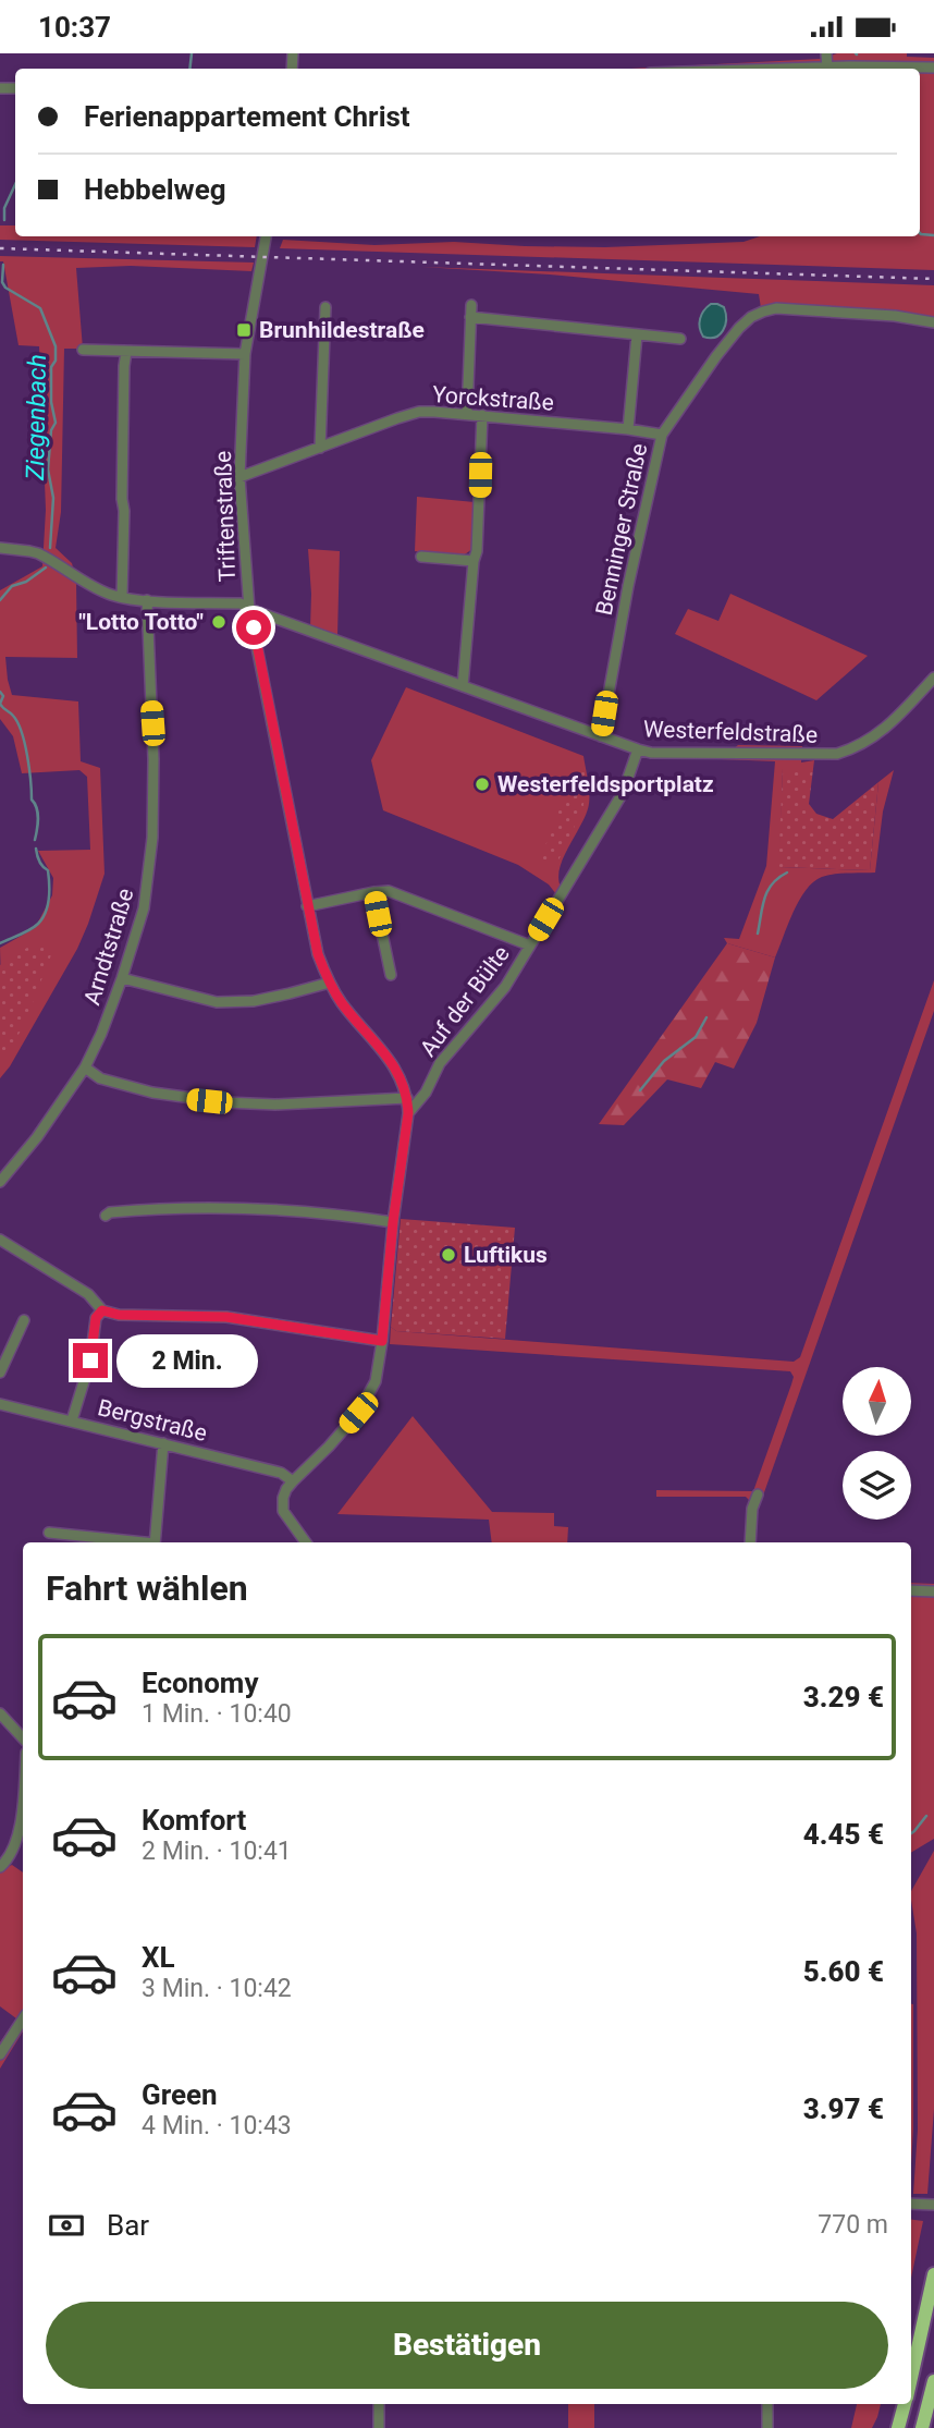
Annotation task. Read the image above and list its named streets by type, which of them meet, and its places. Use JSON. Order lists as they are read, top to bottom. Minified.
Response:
{"streets":{"street":["Yorckstraße","Triftenstraße","Benninger Straße","Westerfeldstraße","Arndtstraße","Auf der Bülte","Bergstraße"]},"crossings":[["Yorckstraße","Triftenstraße"],["Yorckstraße","Benninger Straße"],["Triftenstraße","Westerfeldstraße"],["Triftenstraße","Auf der Bülte"],["Triftenstraße","Bergstraße"],["Benninger Straße","Westerfeldstraße"],["Westerfeldstraße","Arndtstraße"],["Westerfeldstraße","Auf der Bülte"]],"water":["Ziegenbach"],"places":{"transit":["Brunhildestraße"],"other":["\"Lotto Totto\"","Westerfeldsportplatz","Luftikus"]},"north":"top","page":{"status":"10:37","banner":["Ferienappartement Christ","Hebbelweg"],"bubble":"2 Min.","heading":"Fahrt wählen","list":[{"name":"Economy","note":"1 Min. · 10:40","value":"3.29 €"},{"name":"Komfort","note":"2 Min. · 10:41","value":"4.45 €"},{"name":"XL","note":"3 Min. · 10:42","value":"5.60 €"},{"name":"Green","note":"4 Min. · 10:43","value":"3.97 €"}],"pay":["Bar","770 m"],"buttons":"Bestätigen"}}
